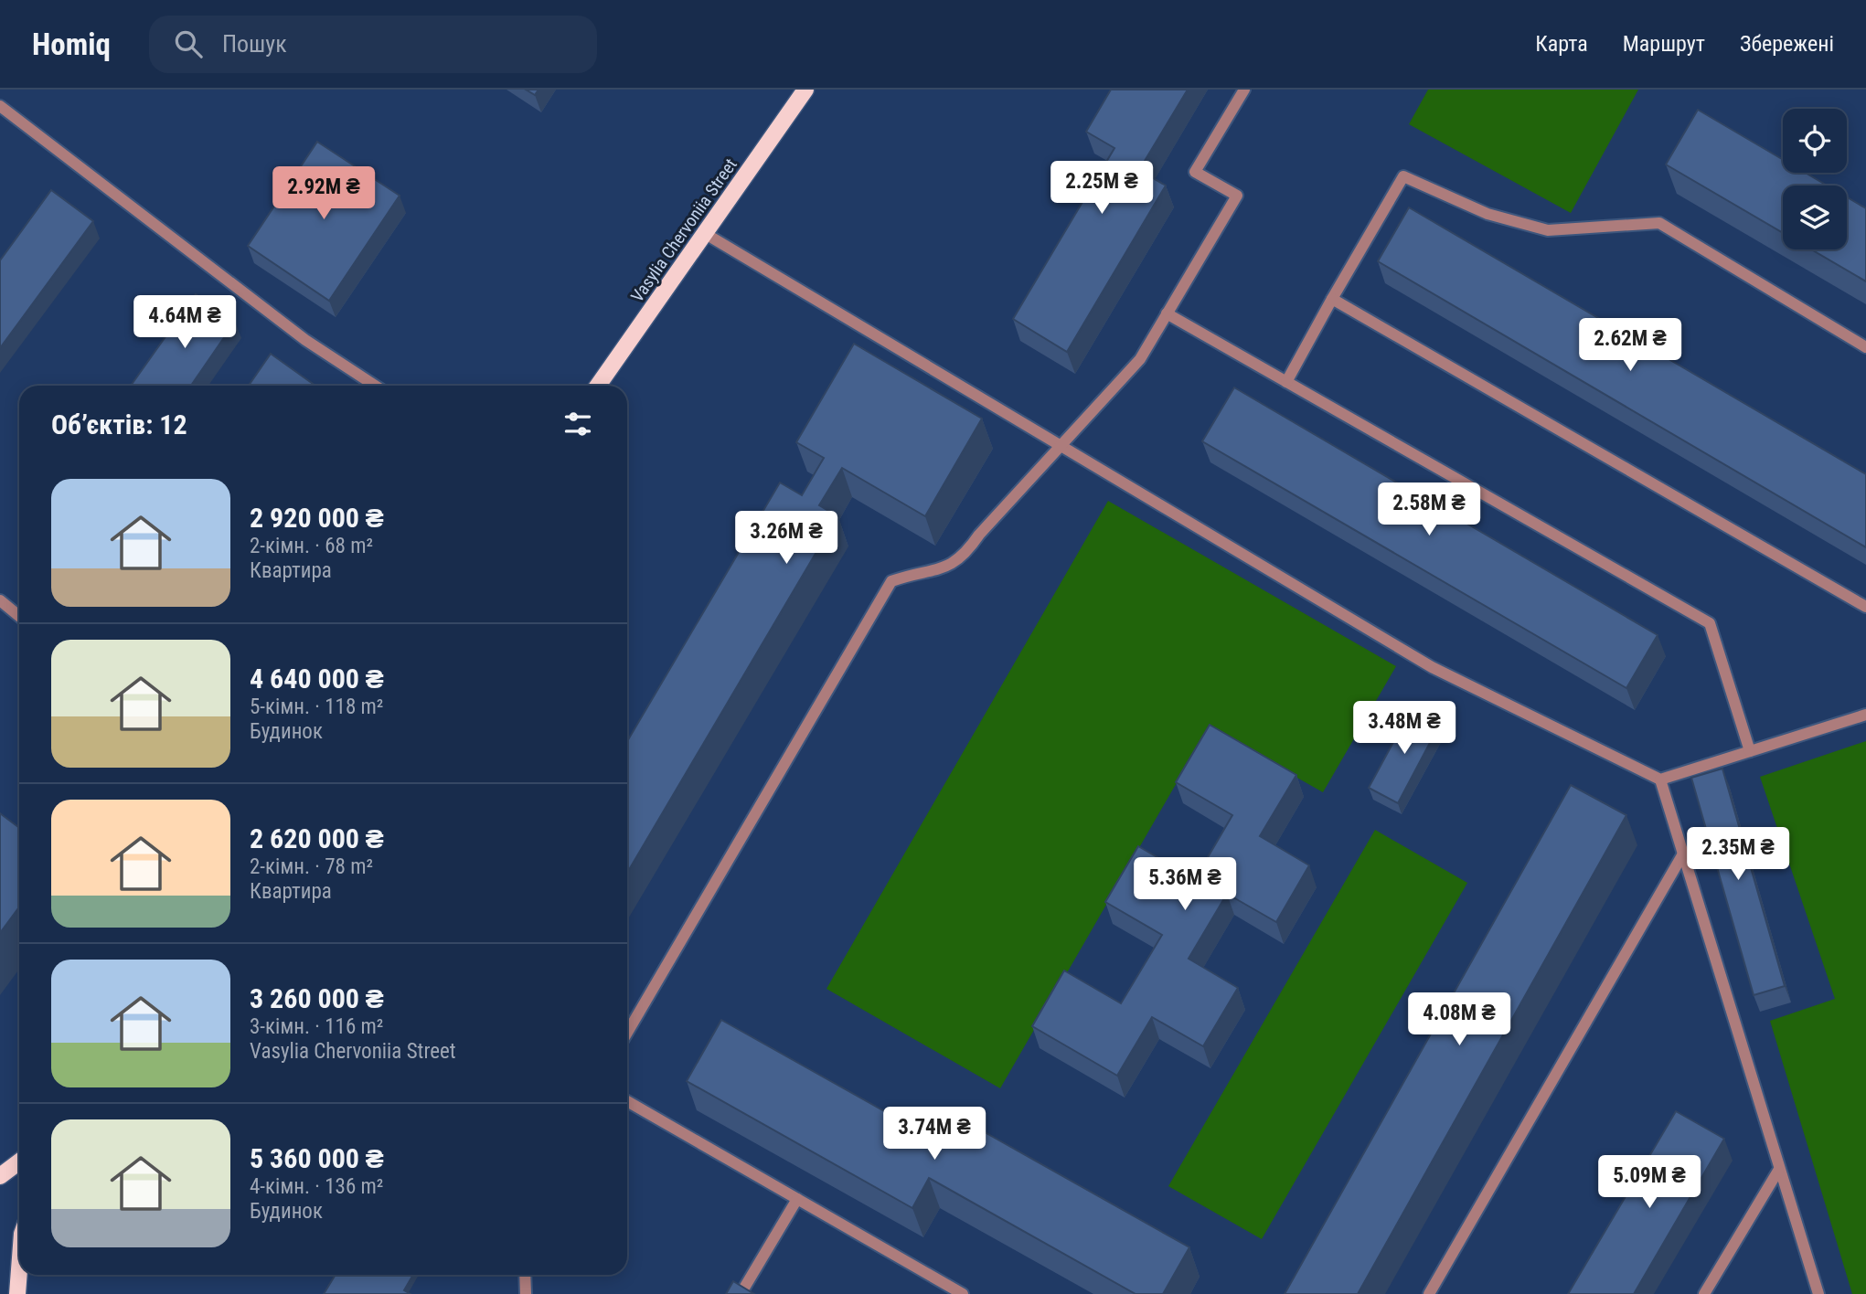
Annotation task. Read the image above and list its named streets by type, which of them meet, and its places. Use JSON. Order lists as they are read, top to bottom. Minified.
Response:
{"streets":{"main road":["Vasylia Chervoniia Street"]},"page":{"header":"Homiq","search":"Пошук","nav":["Карта","Маршрут","Збережені"],"price":["2.25M ₴","2.92M ₴","4.64M ₴","2.62M ₴","2.58M ₴","3.26M ₴","3.48M ₴","2.35M ₴","5.36M ₴","4.08M ₴","3.74M ₴","5.09M ₴"],"heading":"Об’єктів: 12","list":[{"name":"2 920 000 ₴","note":"2-кімн. · 68 m² · Квартира"},{"name":"4 640 000 ₴","note":"5-кімн. · 118 m² · Будинок"},{"name":"2 620 000 ₴","note":"2-кімн. · 78 m² · Квартира"},{"name":"3 260 000 ₴","note":"3-кімн. · 116 m² · Vasylia Chervoniia Street"},{"name":"5 360 000 ₴","note":"4-кімн. · 136 m² · Будинок"}]}}
